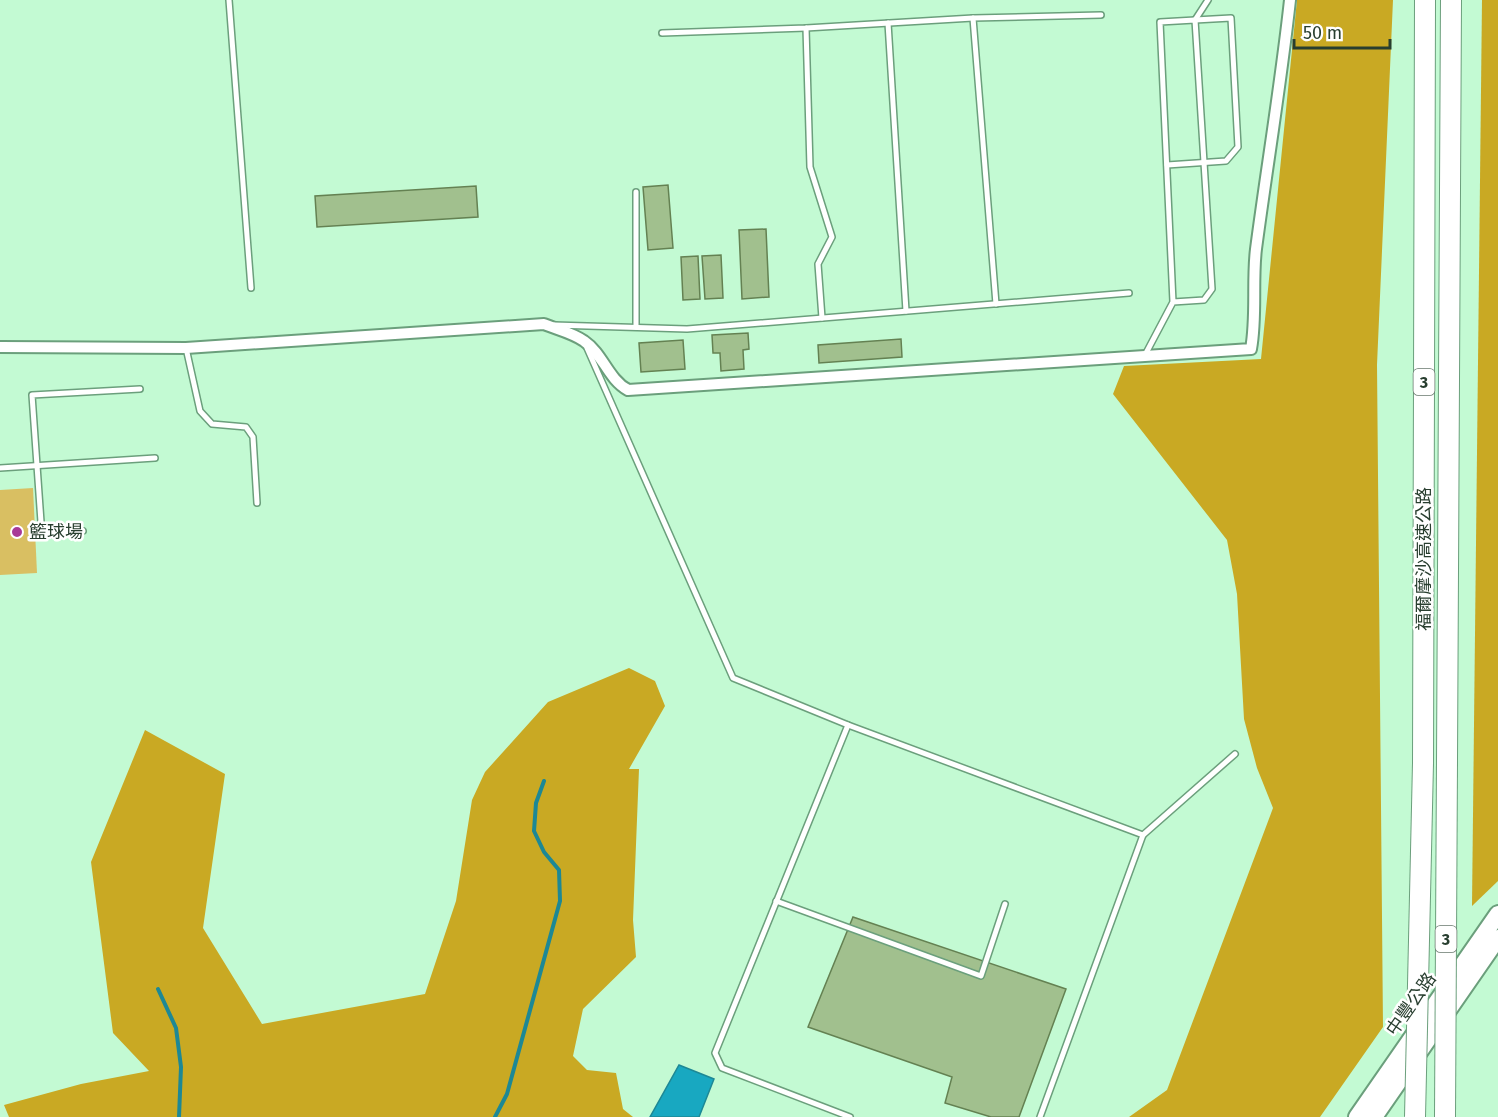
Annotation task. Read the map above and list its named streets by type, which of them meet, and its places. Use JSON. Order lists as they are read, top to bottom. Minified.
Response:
{"streets":{"highway":["3","福爾摩沙高速公路"],"main road":["中豐公路"]},"places":["籃球場"],"scale_bar":"50 m"}
